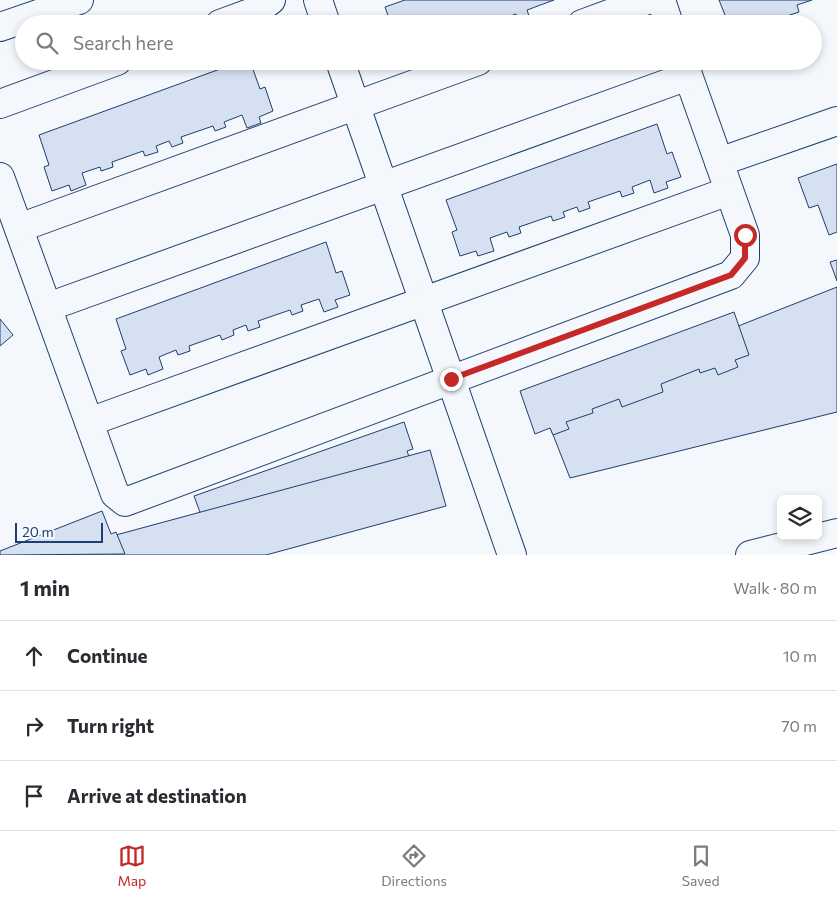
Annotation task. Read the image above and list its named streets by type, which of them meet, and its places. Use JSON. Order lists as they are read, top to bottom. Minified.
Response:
{"scale_bar":"20 m","page":{"search":"Search here","scale":"20 m","heading":["1 min","Walk · 80 m"],"list":[["Continue","10 m"],["Turn right","70 m"],"Arrive at destination"],"nav":["Map","Directions","Saved"]}}
